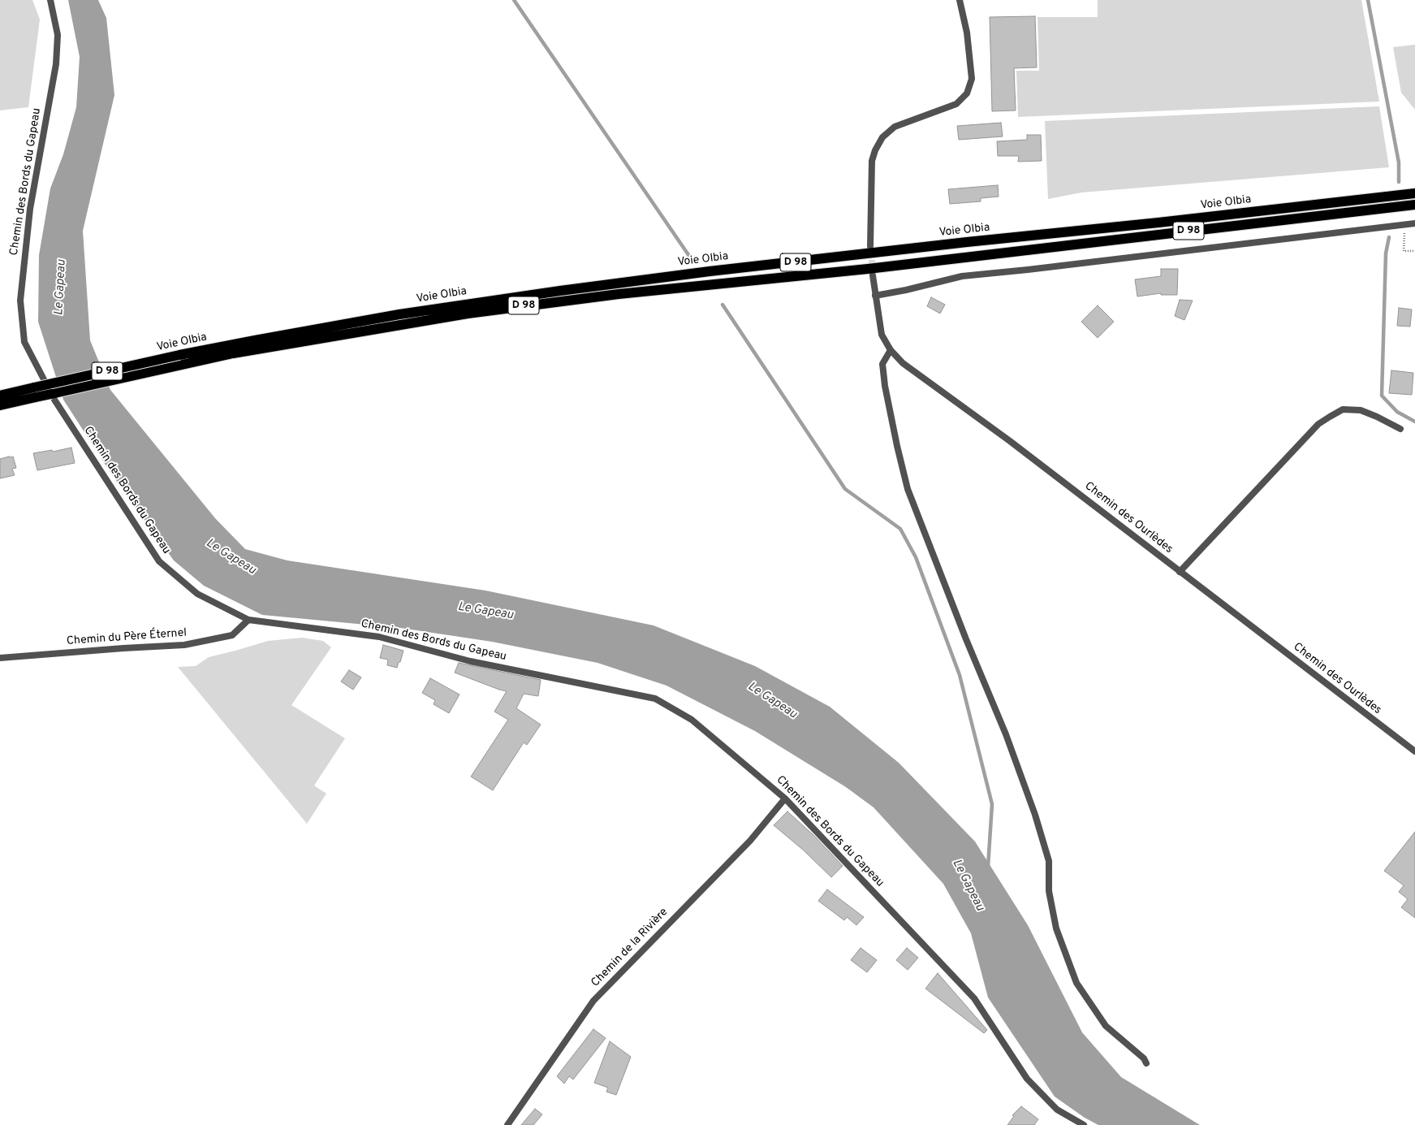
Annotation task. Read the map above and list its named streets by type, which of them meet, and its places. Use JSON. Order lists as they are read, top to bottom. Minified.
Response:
{"streets":{"highway":["Voie Olbia","D 98"],"street":["Chemin des Bords du Gapeau","Chemin des Ourlèdes","Chemin du Père Éternel","Chemin de la Rivière"]},"crossings":[["Chemin des Bords du Gapeau","Chemin du Père Éternel"],["Chemin des Bords du Gapeau","Chemin de la Rivière"]],"water":["Le Gapeau"]}
